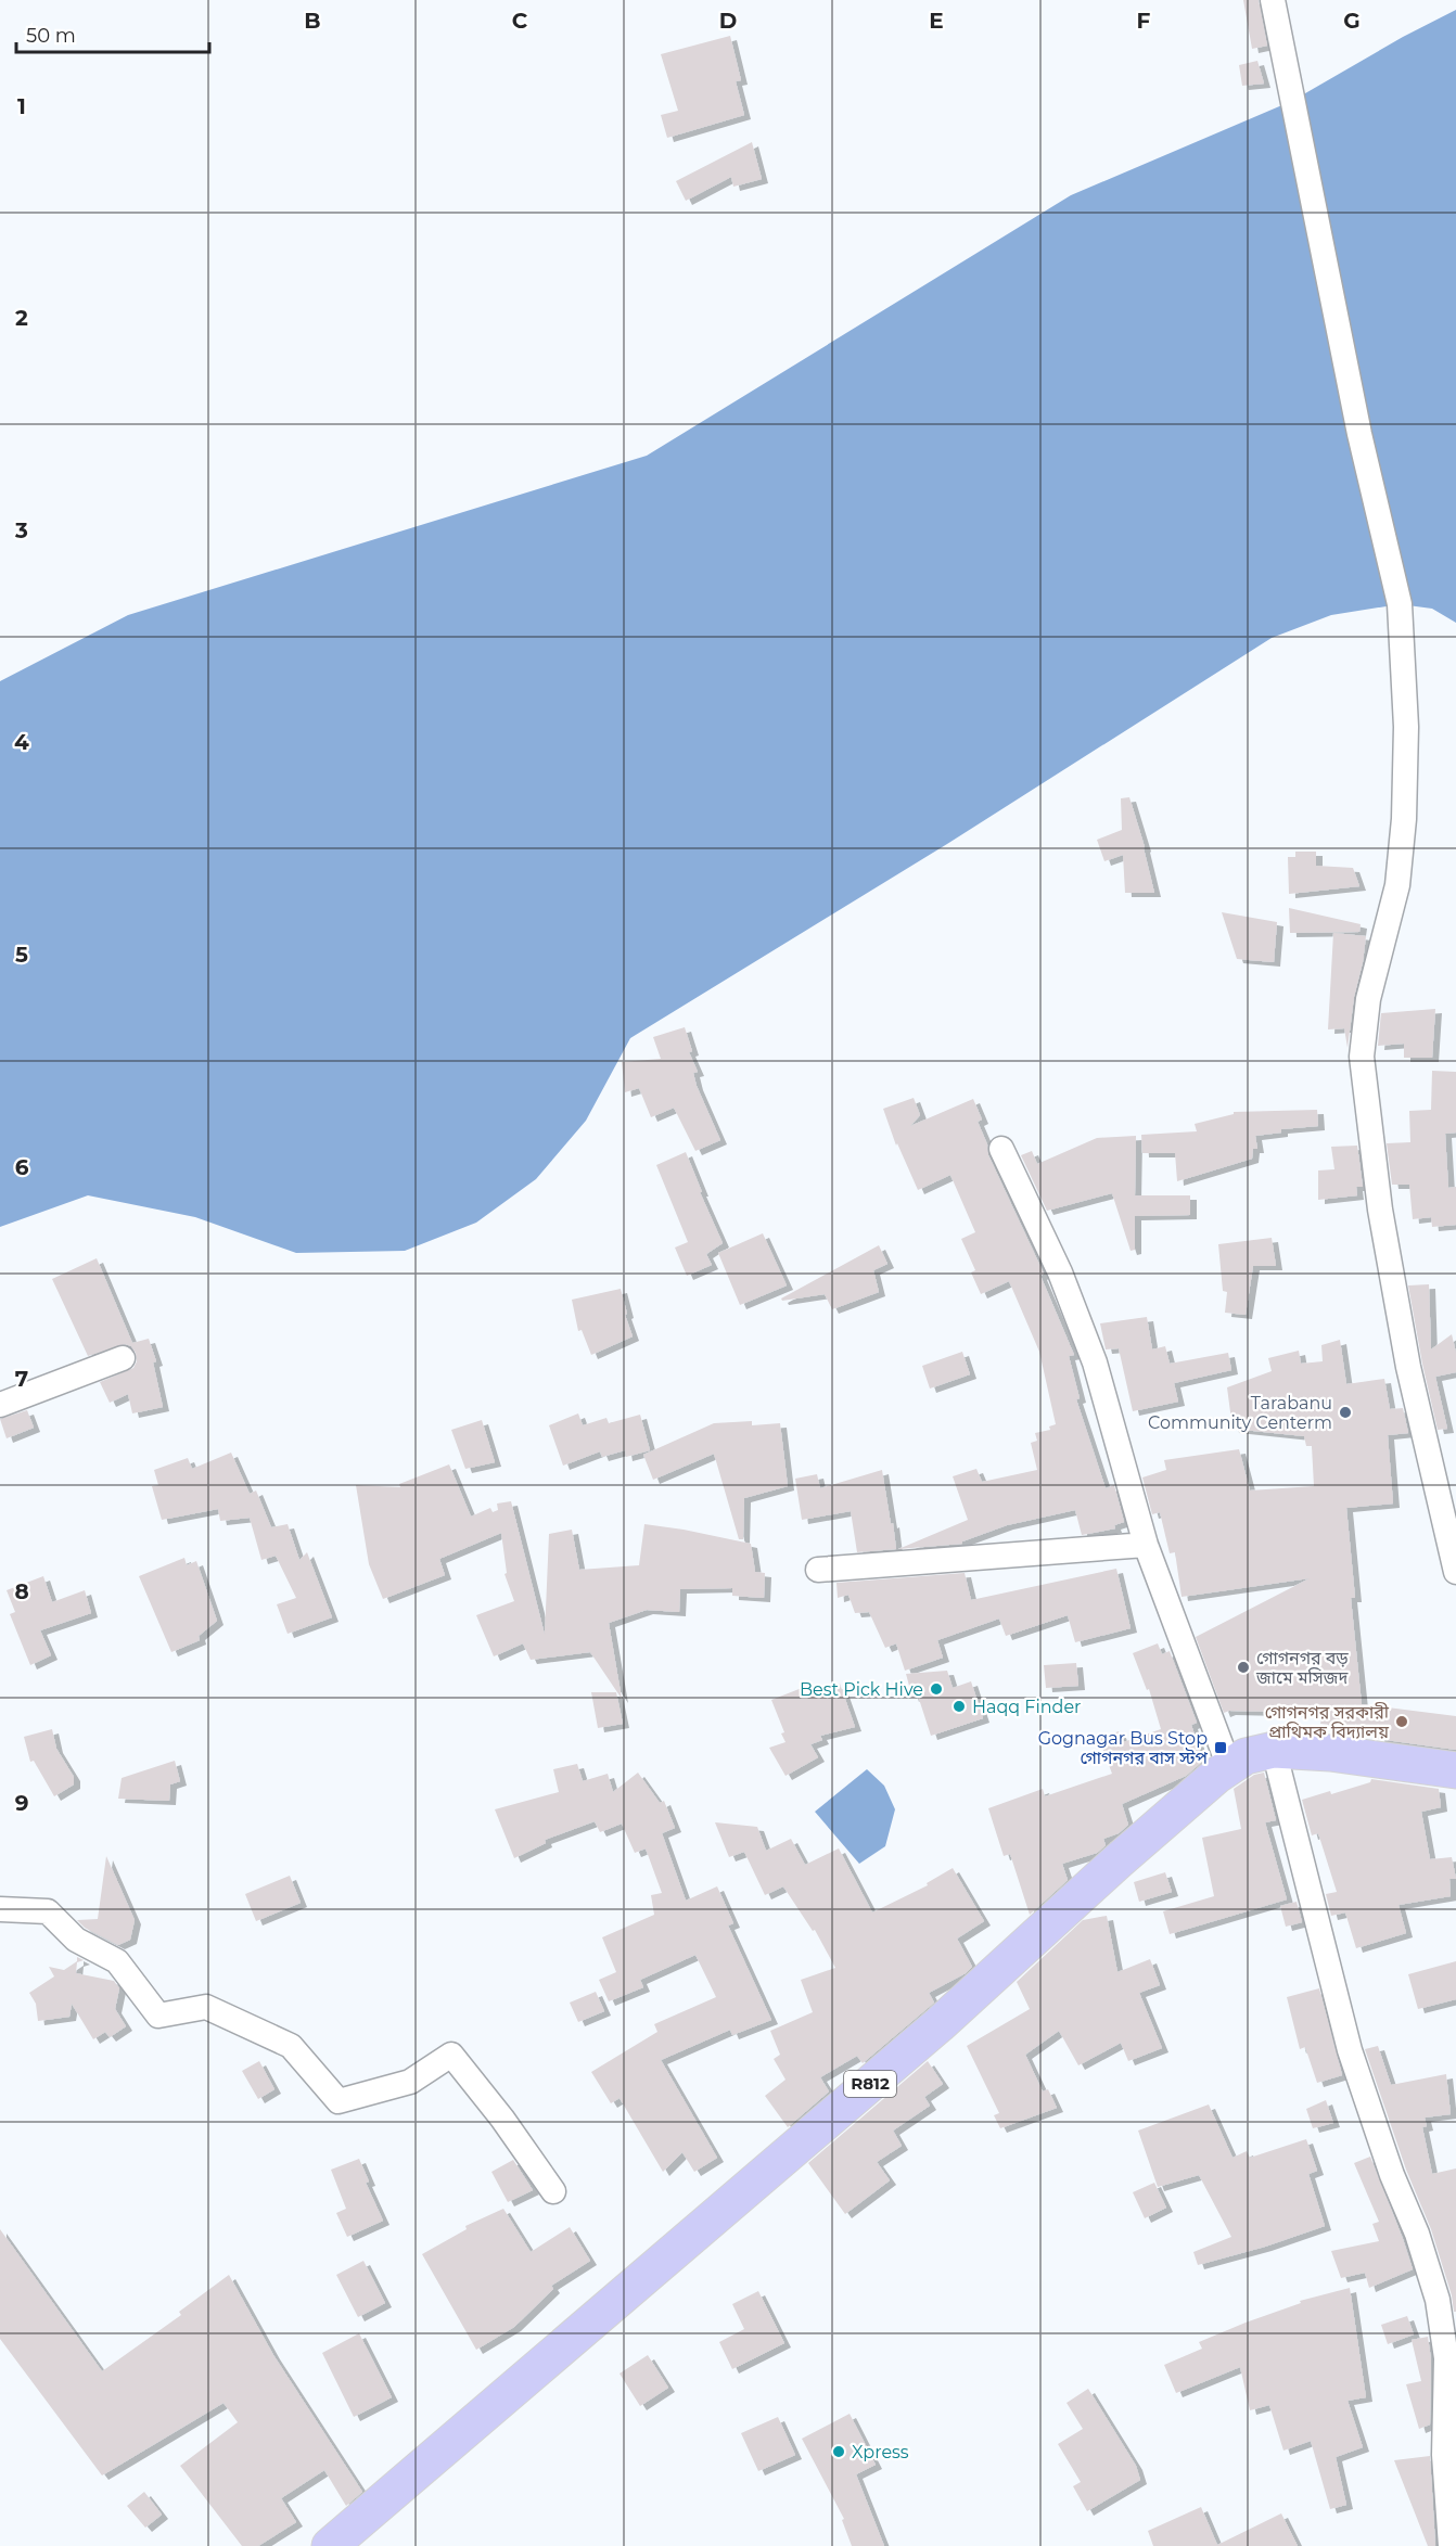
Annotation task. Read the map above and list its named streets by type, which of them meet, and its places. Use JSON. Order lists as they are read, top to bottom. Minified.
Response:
{"streets":{"main road":["R812"]},"places":{"other":["Tarabanu Community Centerm","গোগনগর বড় জামে মসিজদ","Best Pick Hive","Haqq Finder","গোগনগর সরকারী প্রাথিমক বিদ্যালয়","Xpress"],"transit":["Gognagar Bus Stop গোগনগর বাস স্টপ"]},"scale_bar":"50 m","grid":{"columns":["B","C","D","E","F","G"],"rows":["1","2","3","4","5","6","7","8","9"]}}
